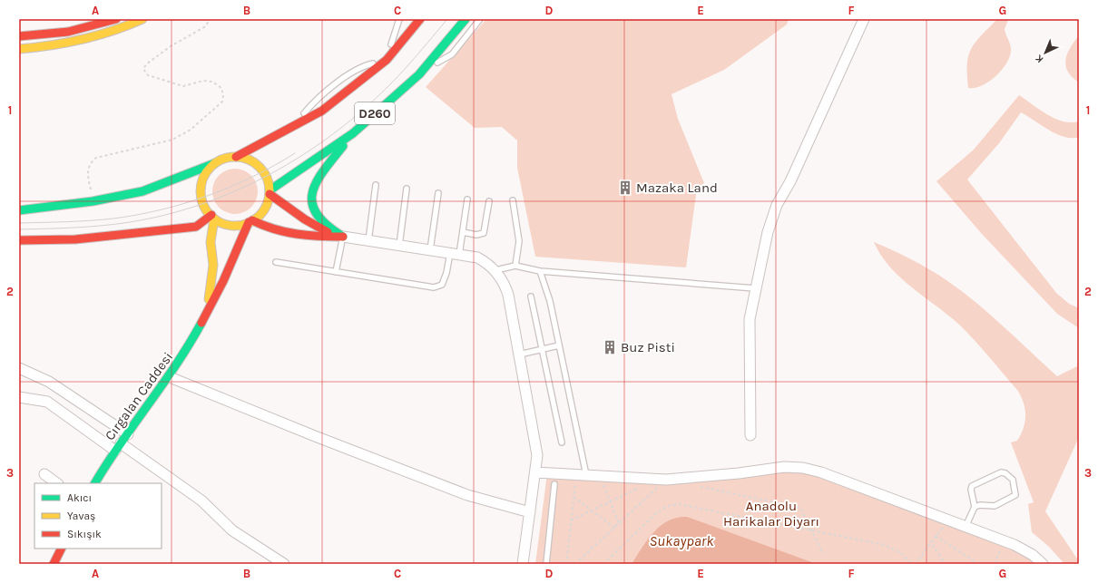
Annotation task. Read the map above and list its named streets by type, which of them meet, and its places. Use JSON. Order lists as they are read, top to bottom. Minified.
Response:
{"streets":{"main road":["D260","Cırgalan Caddesi"]},"water":["Sukaypark"],"parks":["Anadolu Harikalar Diyarı"],"places":{"building":["Mazaka Land","Buz Pisti"]},"legend":["Akıcı","Yavaş","Sıkışık"],"north":"bottom left","grid":{"columns":["A","B","C","D","E","F","G"],"rows":["1","2","3"]}}
